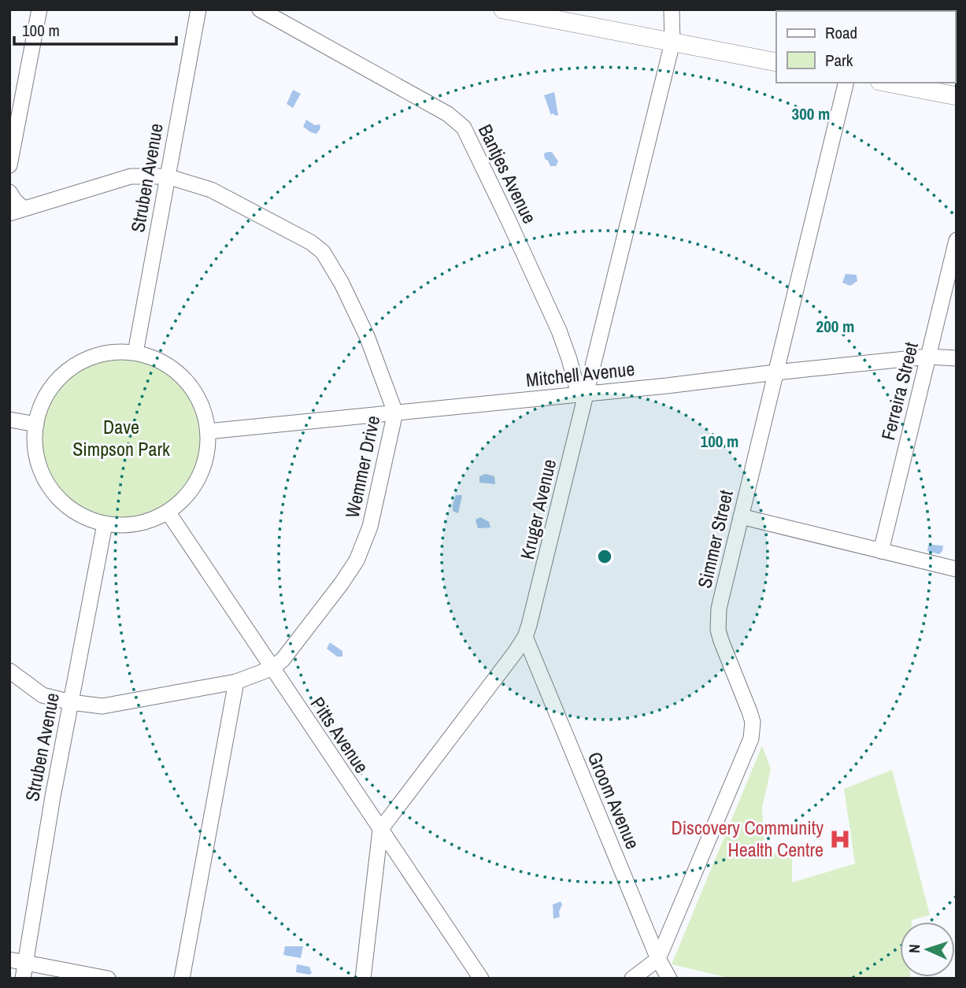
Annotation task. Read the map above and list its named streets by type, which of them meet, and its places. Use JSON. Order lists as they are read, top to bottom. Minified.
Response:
{"streets":{"street":["Bantjes Avenue","Struben Avenue","Mitchell Avenue","Ferreira Street","Wemmer Drive","Kruger Avenue","Simmer Street","Pitts Avenue","Groom Avenue"]},"crossings":[["Bantjes Avenue","Mitchell Avenue"],["Bantjes Avenue","Kruger Avenue"],["Struben Avenue","Mitchell Avenue"],["Struben Avenue","Wemmer Drive"],["Struben Avenue","Pitts Avenue"],["Mitchell Avenue","Ferreira Street"],["Mitchell Avenue","Wemmer Drive"],["Mitchell Avenue","Kruger Avenue"],["Mitchell Avenue","Simmer Street"],["Mitchell Avenue","Pitts Avenue"],["Wemmer Drive","Pitts Avenue"],["Kruger Avenue","Pitts Avenue"],["Kruger Avenue","Groom Avenue"],["Simmer Street","Groom Avenue"]],"parks":["Dave Simpson Park"],"places":{"hospital":["Discovery Community Health Centre"]},"legend":["Road","Park"],"scale_bar":"100 m","north":"left","rings":["300 m","200 m","100 m"]}
